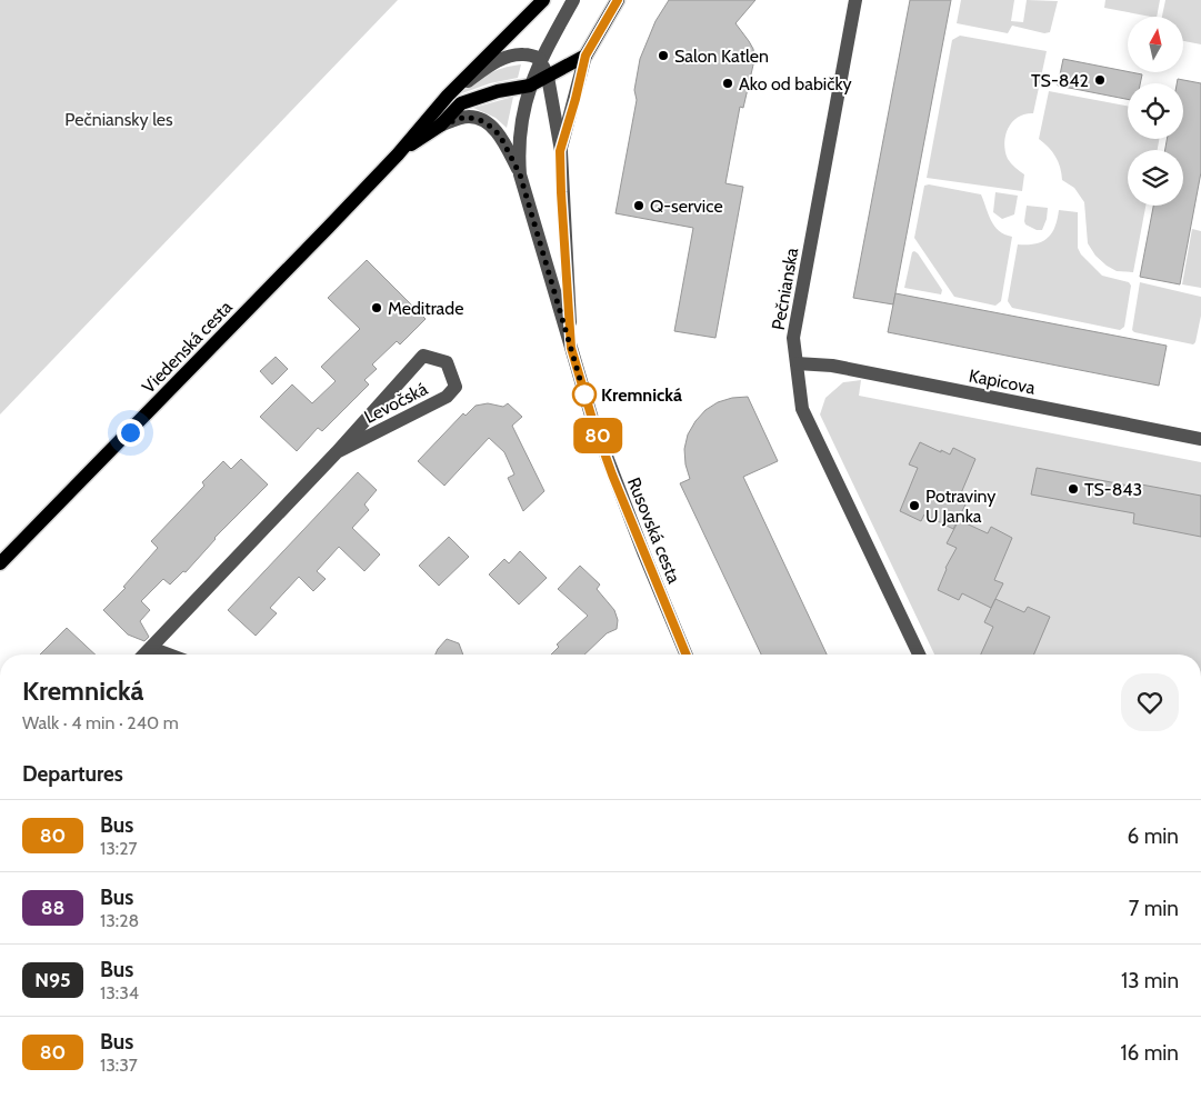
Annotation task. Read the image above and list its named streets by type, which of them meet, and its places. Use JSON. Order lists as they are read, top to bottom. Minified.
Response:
{"streets":{"main road":["Viedenská cesta"],"street":["Pečnianska","Kapicova","Levočská","Rusovská cesta"]},"crossings":[["Pečnianska","Kapicova"],["Viedenská cesta","Rusovská cesta"]],"parks":["Pečniansky les"],"places":["Salon Katlen","TS-842","Ako od babičky","Q-service","Meditrade","Kremnická","TS-843","Potraviny U Janka"],"lines":["bus line 80"],"north":"top","page":{"on_map":"80","heading":[["Kremnická","Walk · 4 min · 240 m"],"Departures"],"list":[{"mark":"80","name":"Bus","note":"13:27","value":"6 min"},{"mark":"88","name":"Bus","note":"13:28","value":"7 min"},{"mark":"N95","name":"Bus","note":"13:34","value":"13 min"},{"mark":"80","name":"Bus","note":"13:37","value":"16 min"}]}}
